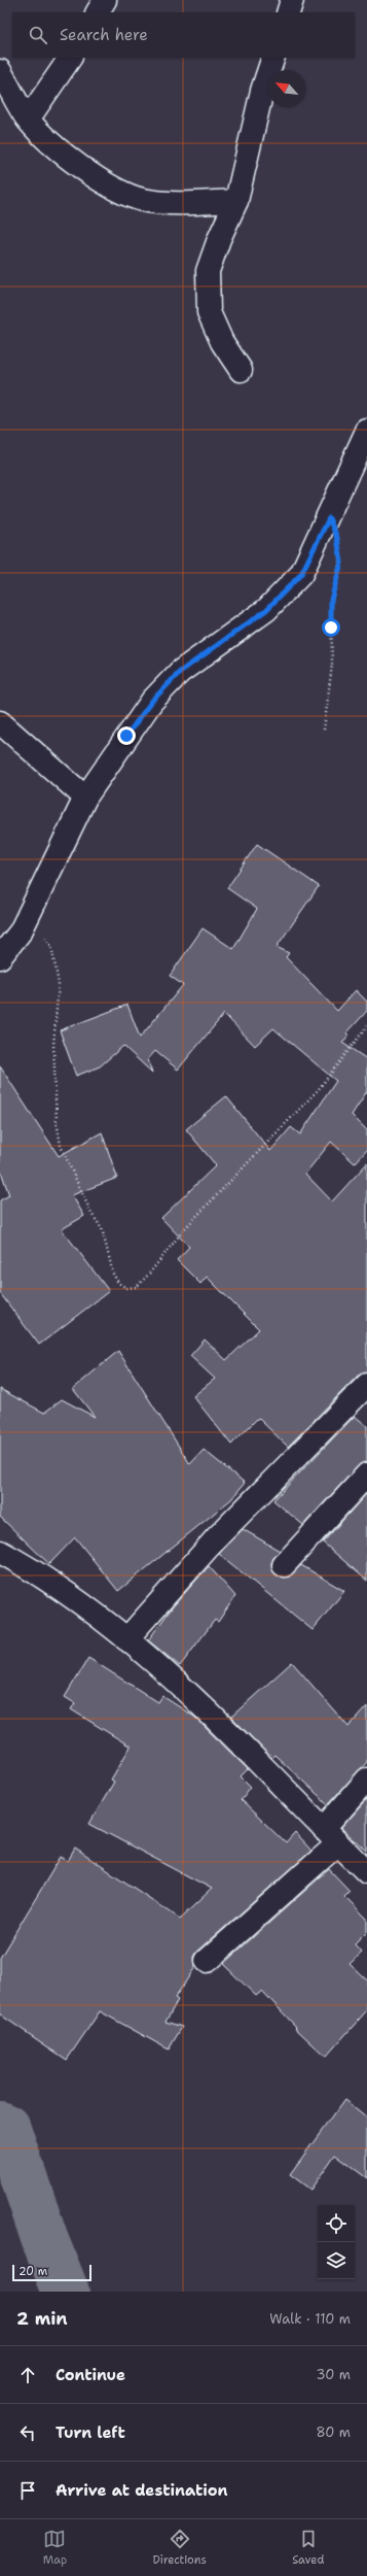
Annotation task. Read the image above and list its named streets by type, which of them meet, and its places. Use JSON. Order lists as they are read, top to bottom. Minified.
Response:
{"scale_bar":"20 m","north":"top left","page":{"search":"Search here","scale":"20 m","heading":["2 min","Walk · 110 m"],"list":[["Continue","30 m"],["Turn left","80 m"],"Arrive at destination"],"nav":["Map","Directions","Saved"]}}
